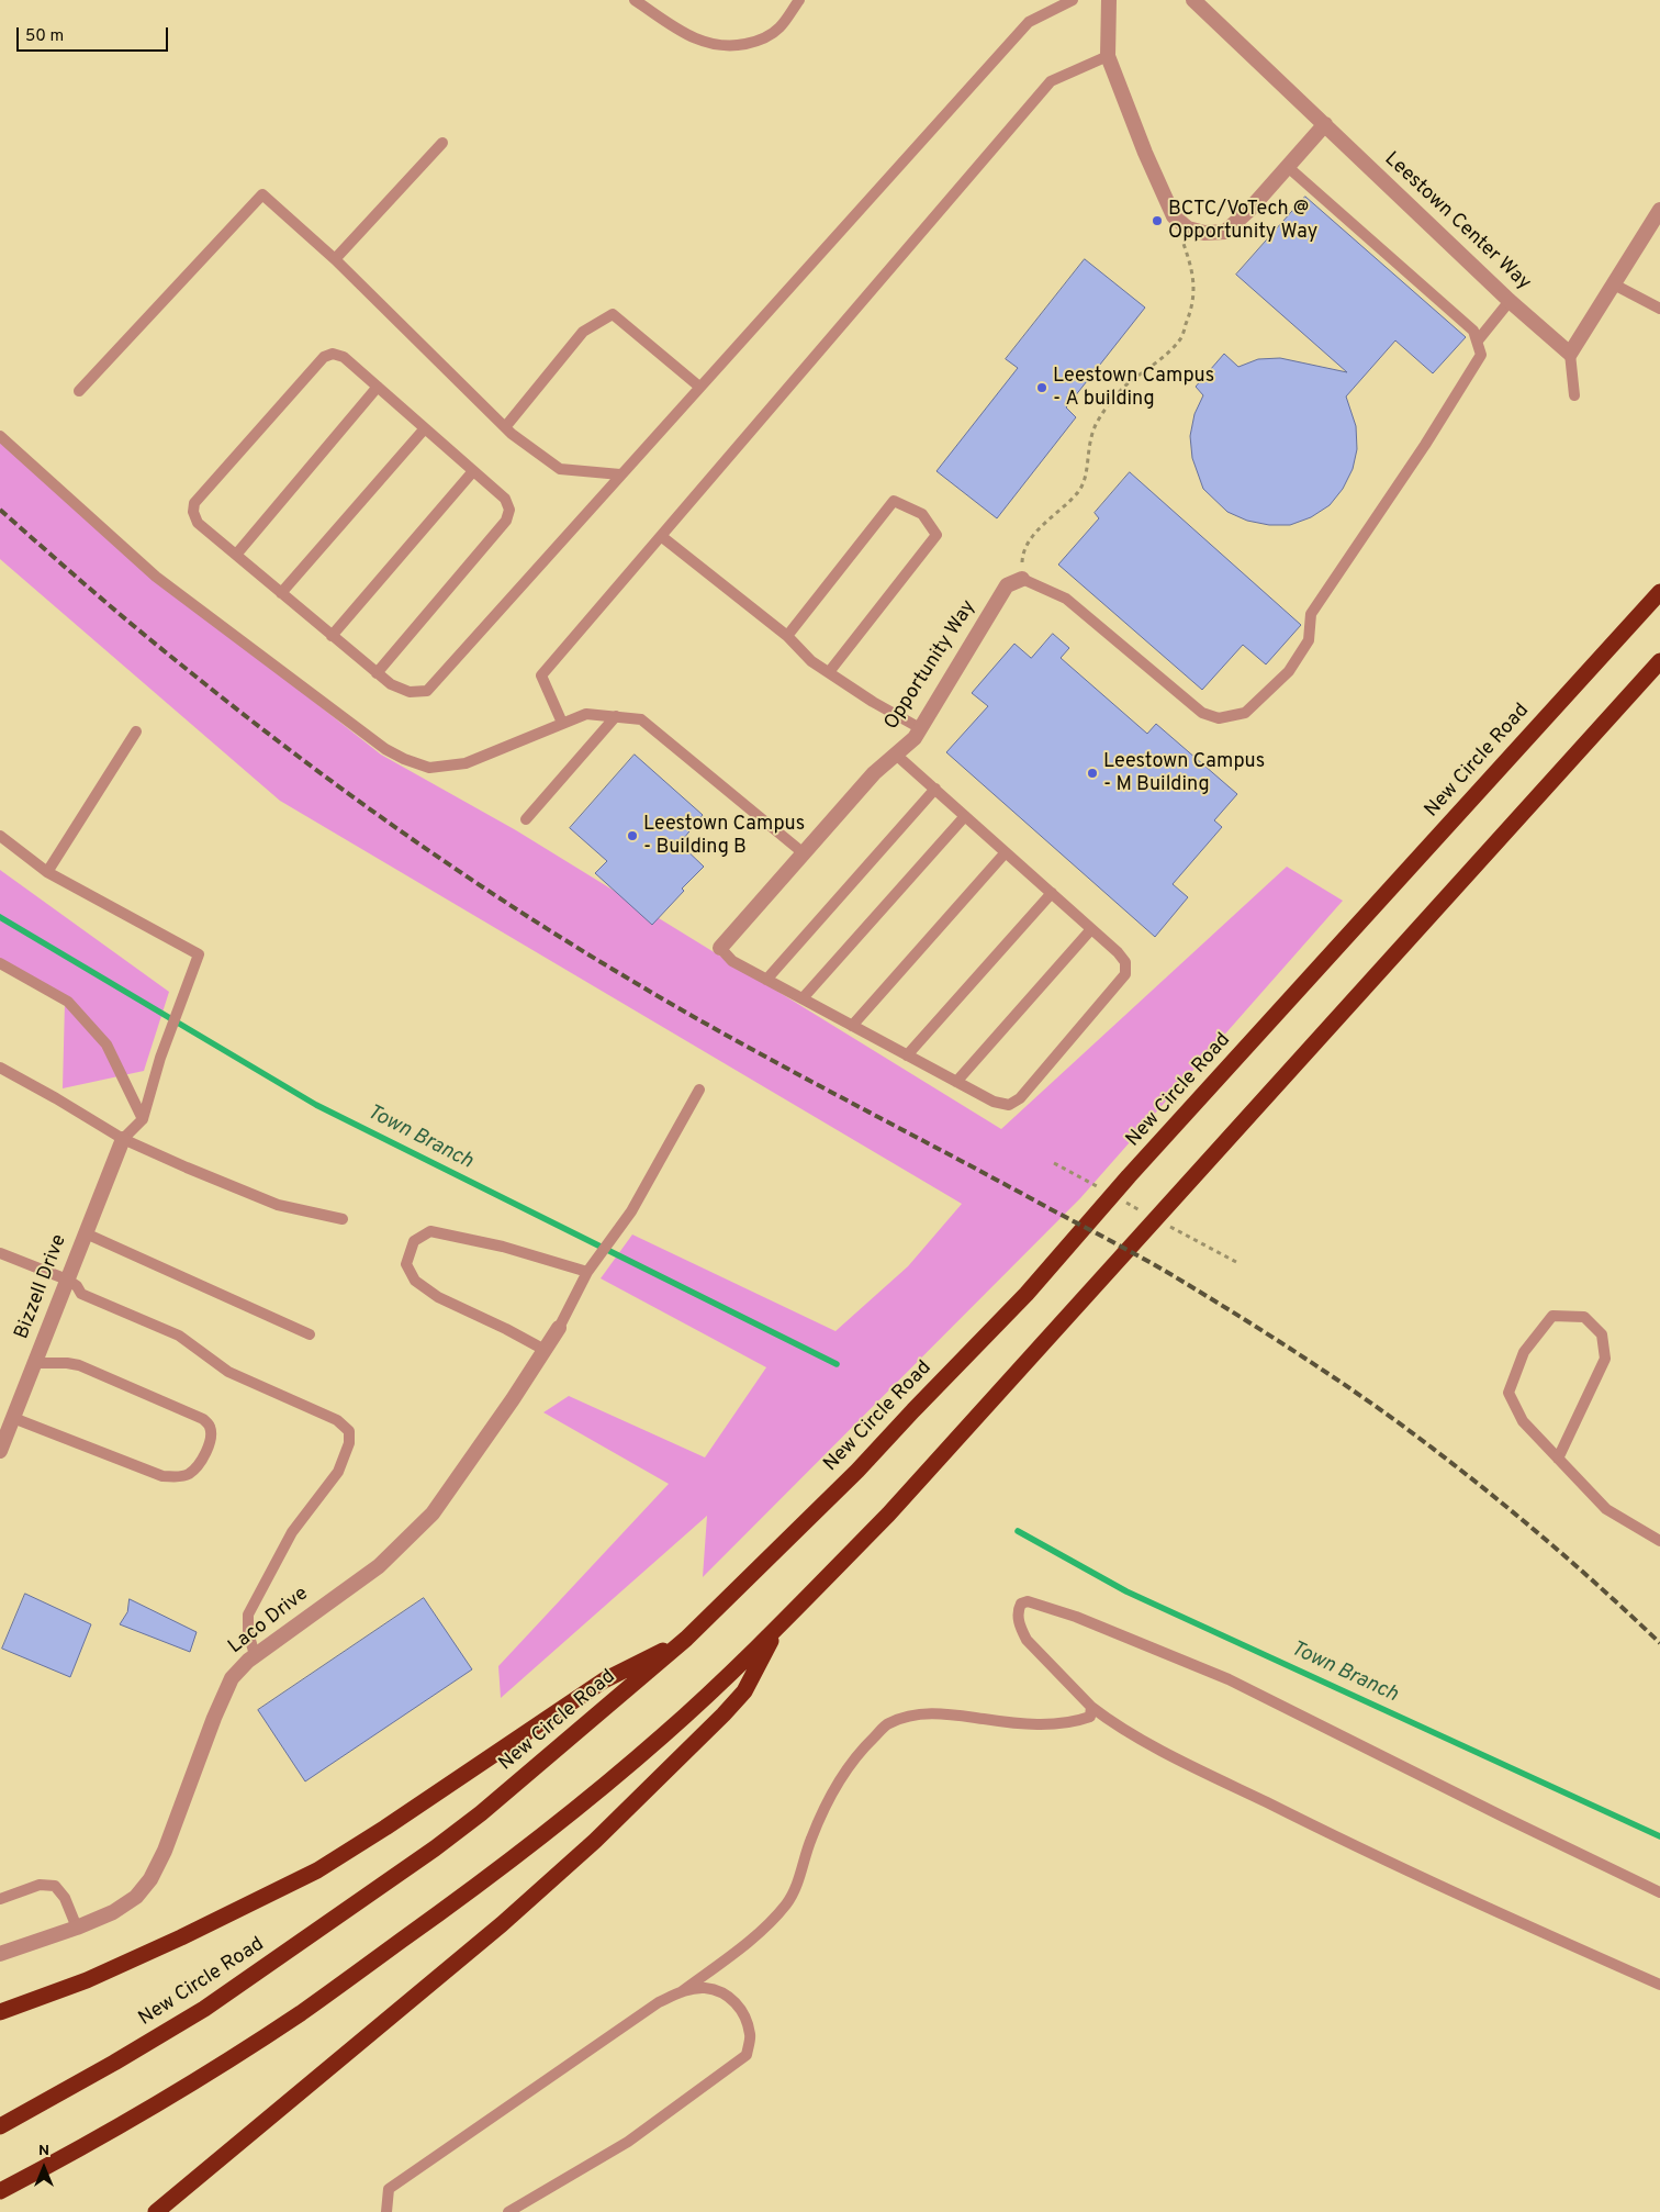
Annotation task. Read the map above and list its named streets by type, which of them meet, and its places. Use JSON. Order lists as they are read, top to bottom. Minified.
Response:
{"streets":{"highway":["New Circle Road"],"street":["Leestown Center Way","Opportunity Way","Bizzell Drive","Laco Drive"]},"water":["Town Branch"],"places":["BCTC/VoTech @ Opportunity Way","Leestown Campus - A building","Leestown Campus - M Building","Leestown Campus - Building B"],"scale_bar":"50 m","north":"top"}
